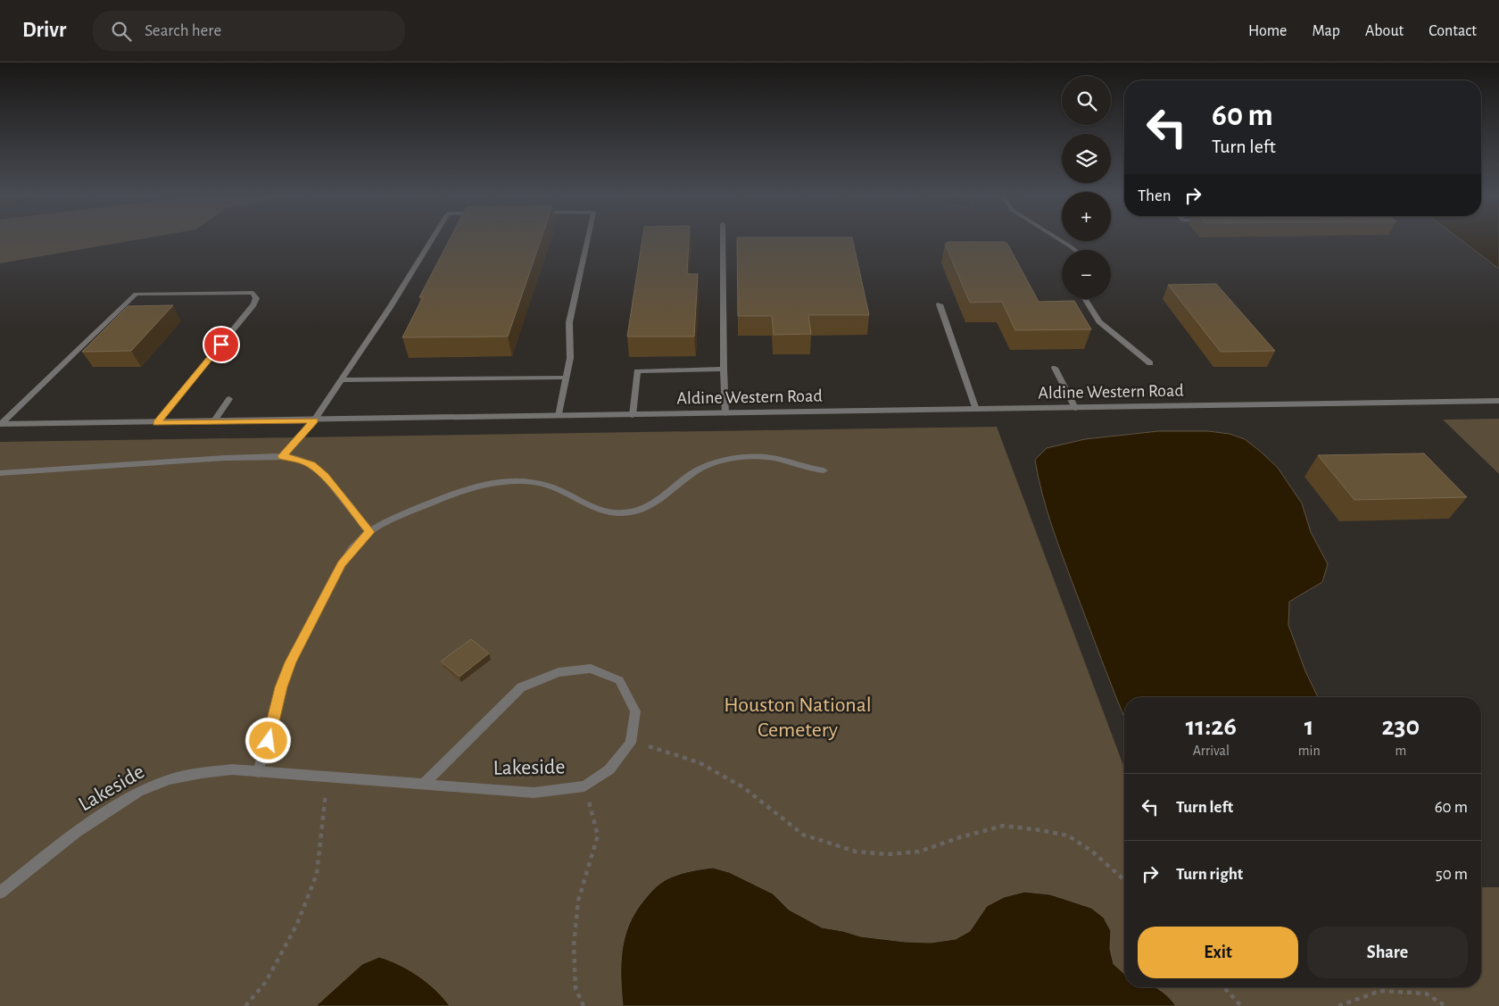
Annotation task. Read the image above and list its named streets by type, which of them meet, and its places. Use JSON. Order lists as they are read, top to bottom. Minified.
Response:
{"streets":{"street":["Aldine Western Road","Lakeside"]},"parks":["Houston National Cemetery"],"page":{"header":"Drivr","search":"Search here","nav":["Home","Map","About","Contact"],"map_buttons":["+","−"],"turn":["60 m","Turn left"],"then":"Then","eta":["11:26","Arrival","1","min","230","m"],"list":[{"name":"Turn left","value":"60 m"},{"name":"Turn right","value":"50 m"}],"buttons":["Exit","Share"]}}
